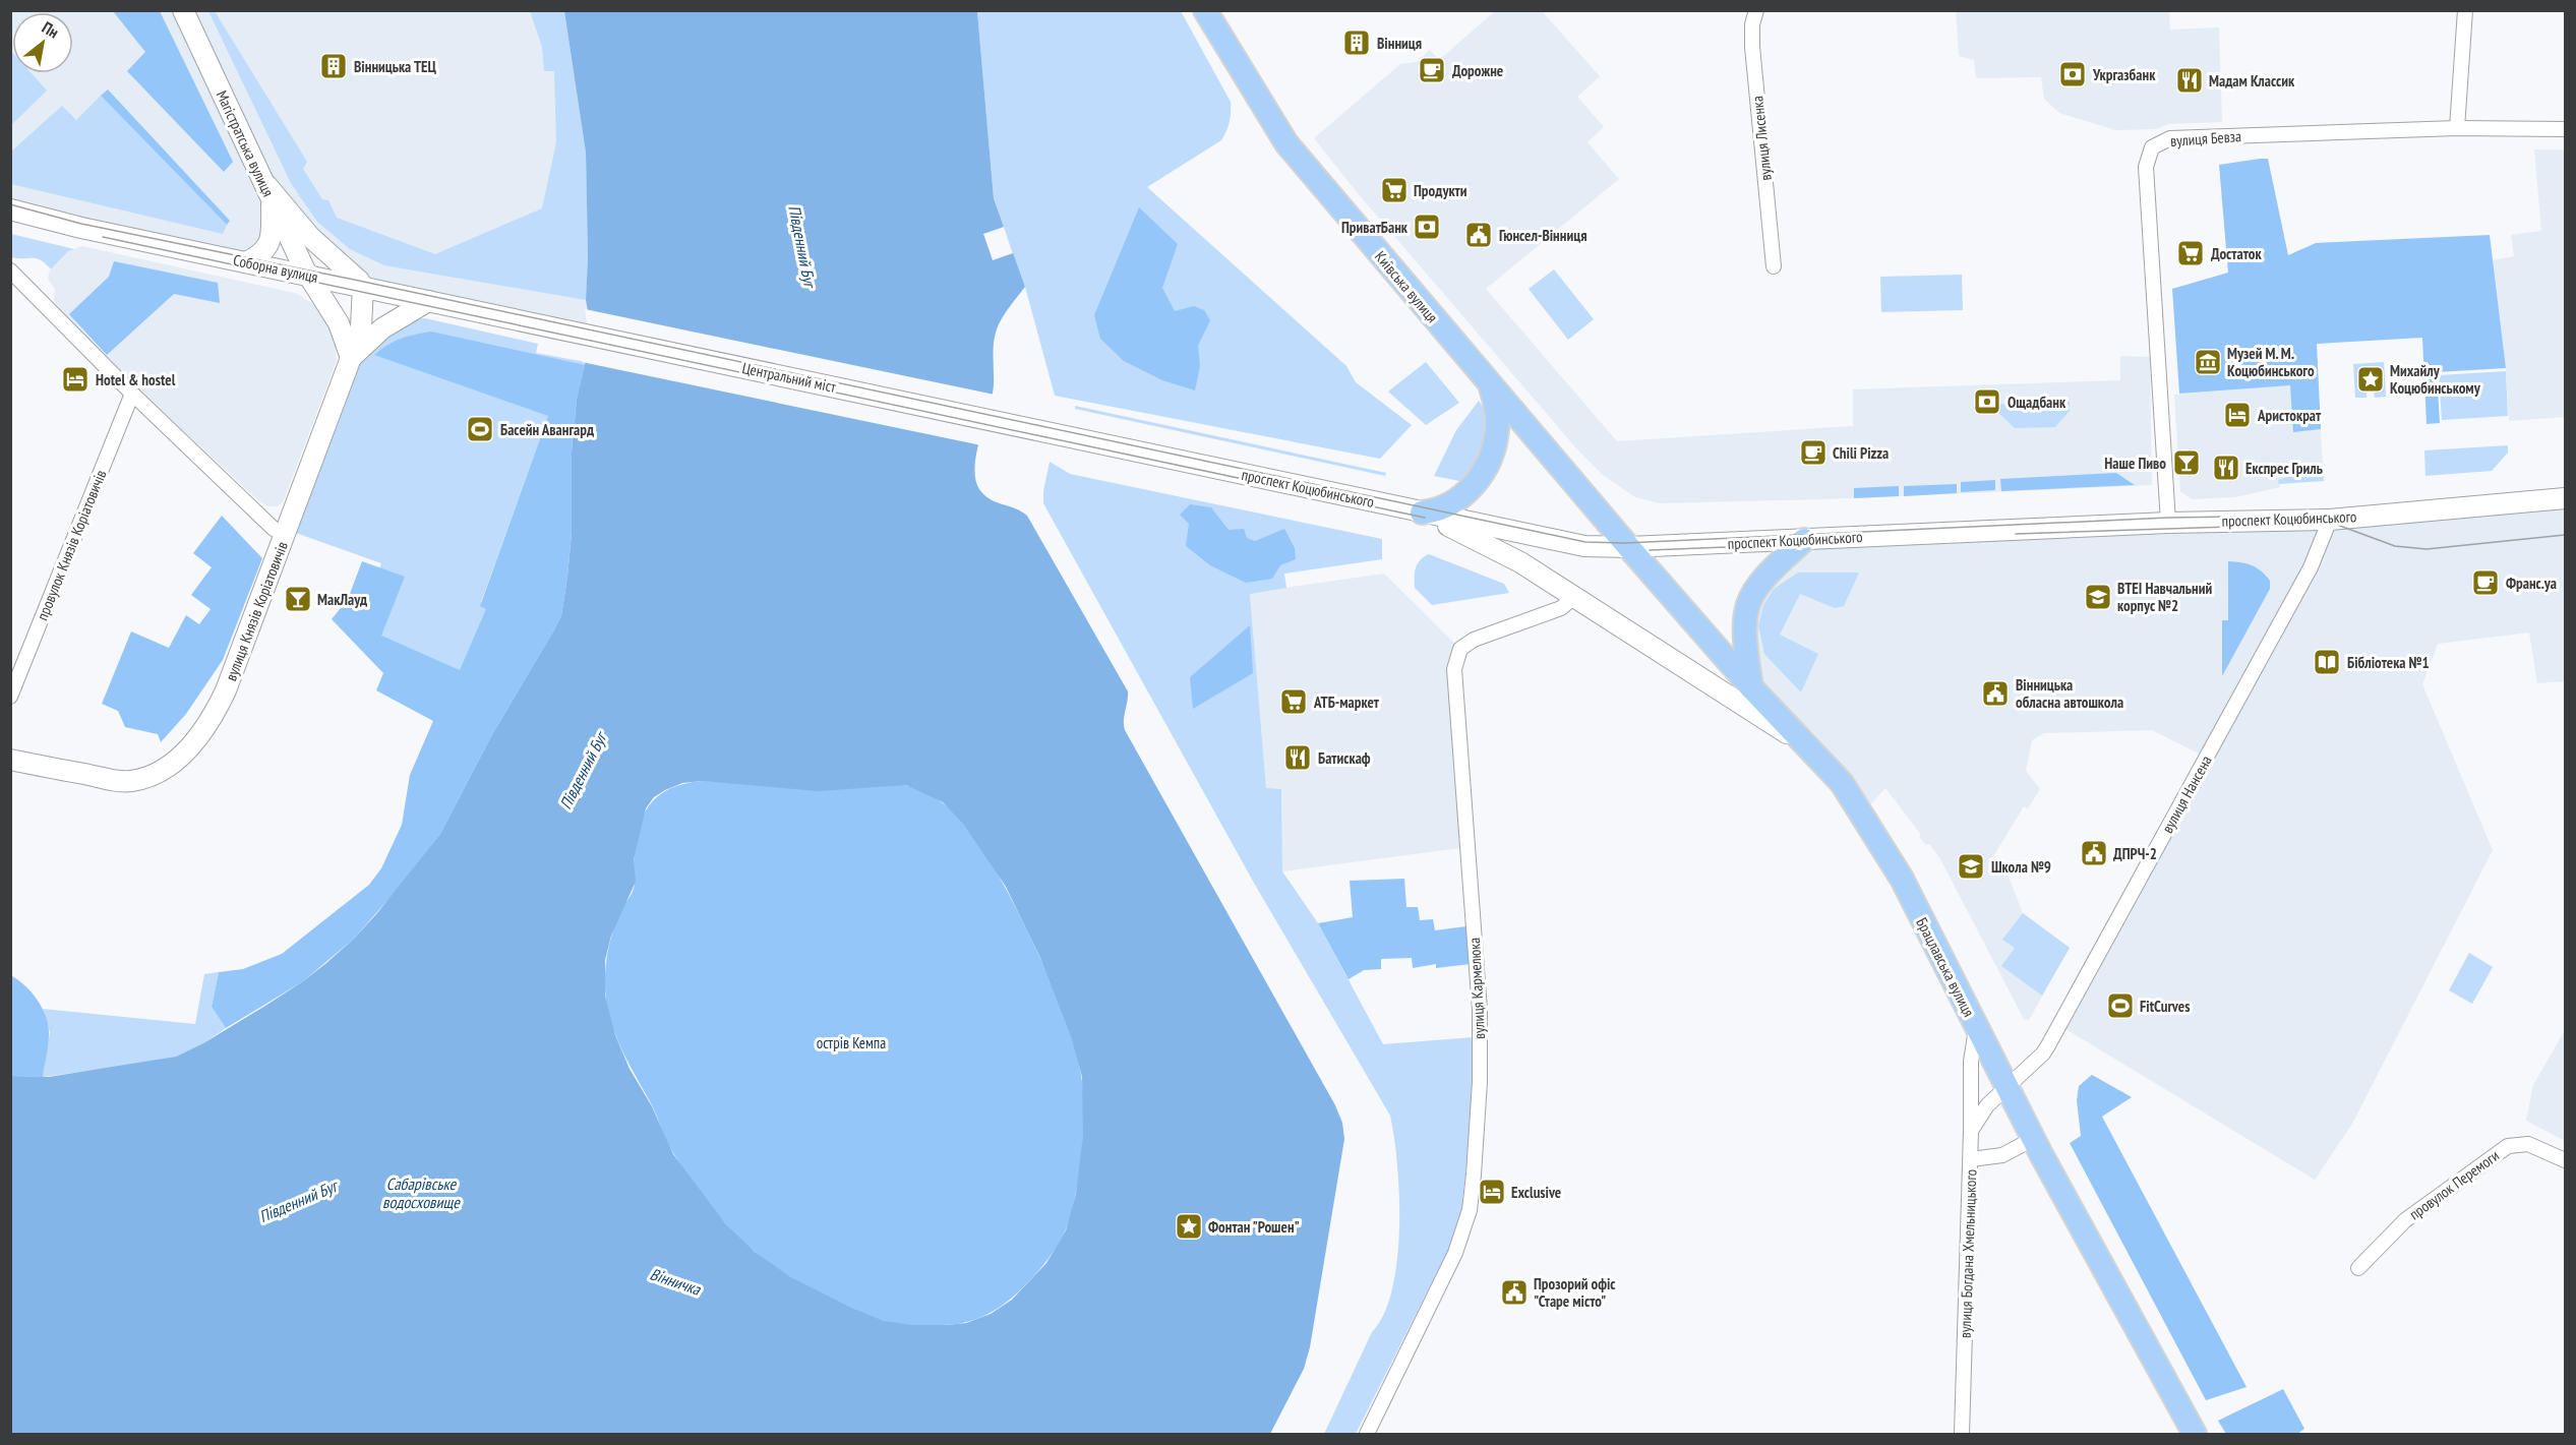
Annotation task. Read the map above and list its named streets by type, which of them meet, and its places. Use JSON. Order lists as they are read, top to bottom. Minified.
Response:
{"streets":{"main road":["Київська вулиця","Брацлавська вулиця"],"street":["вулиця Лисенка","вулиця Бевза","Магістратська вулиця","Соборна вулиця","Центральний міст","проспект Коцюбинського","провулок Князів Коріатовичів","вулиця Князів Коріатовичів","вулиця Нансена","вулиця Кармелюка","провулок Перемоги","вулиця Богдана Хмельницького"]},"crossings":[["вулиця Бевза","проспект Коцюбинського"],["Магістратська вулиця","Соборна вулиця"],["Магістратська вулиця","вулиця Князів Коріатовичів"],["Соборна вулиця","Центральний міст"],["Соборна вулиця","вулиця Князів Коріатовичів"],["Київська вулиця","проспект Коцюбинського"],["Київська вулиця","Брацлавська вулиця"],["Центральний міст","проспект Коцюбинського"],["проспект Коцюбинського","вулиця Нансена"],["проспект Коцюбинського","Брацлавська вулиця"],["вулиця Нансена","Брацлавська вулиця"],["Брацлавська вулиця","вулиця Богдана Хмельницького"]],"water":["Південний Буг","Сабарівське водосховище","Вінничка"],"parks":["острів Кемпа"],"places":{"building":["Вінниця","Вінницька ТЕЦ"],"cafe":["Дорожне","Chili Pizza","Франс.уа"],"bank":["Укргазбанк","ПриватБанк","Ощадбанк"],"restaurant":["Мадам Классик","Експрес Гриль","Батискаф"],"supermarket":["Продукти","Достаток","АТБ-маркет"],"public building":["Гюнсел-Вінниця","Вінницька обласна автошкола","ДПРЧ-2","Прозорий офіс \"Старе місто\""],"museum":["Музей М. М. Коцюбинського"],"hotel":["Hotel & hostel","Аристократ","Exclusive"],"place":["Михайлу Коцюбинському","Фонтан \"Рошен\""],"sports":["Басейн Авангард","FitCurves"],"bar":["Наше Пиво","МакЛауд"],"school or university":["ВТЕІ Навчальний корпус №2","Школа №9"],"library":["Бібліотека №1"]},"north":"top right"}
